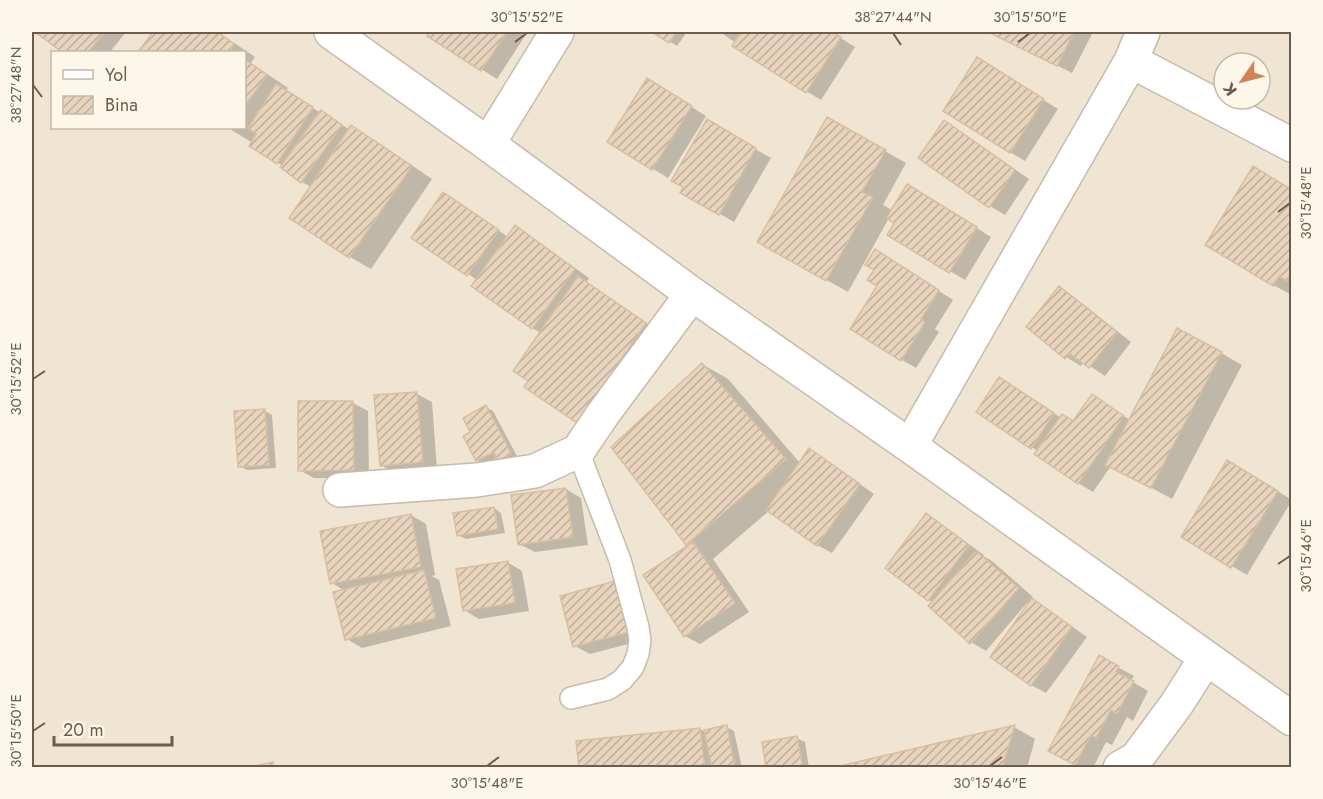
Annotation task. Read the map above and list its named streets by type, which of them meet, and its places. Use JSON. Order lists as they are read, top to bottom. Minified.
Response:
{"legend":["Yol","Bina"],"scale_bar":"20 m","north":"bottom left","coordinates":["30°15'52\"E","38°27'44\"N","30°15'50\"E","38°27'48\"N","30°15'48\"E","30°15'46\"E"]}
